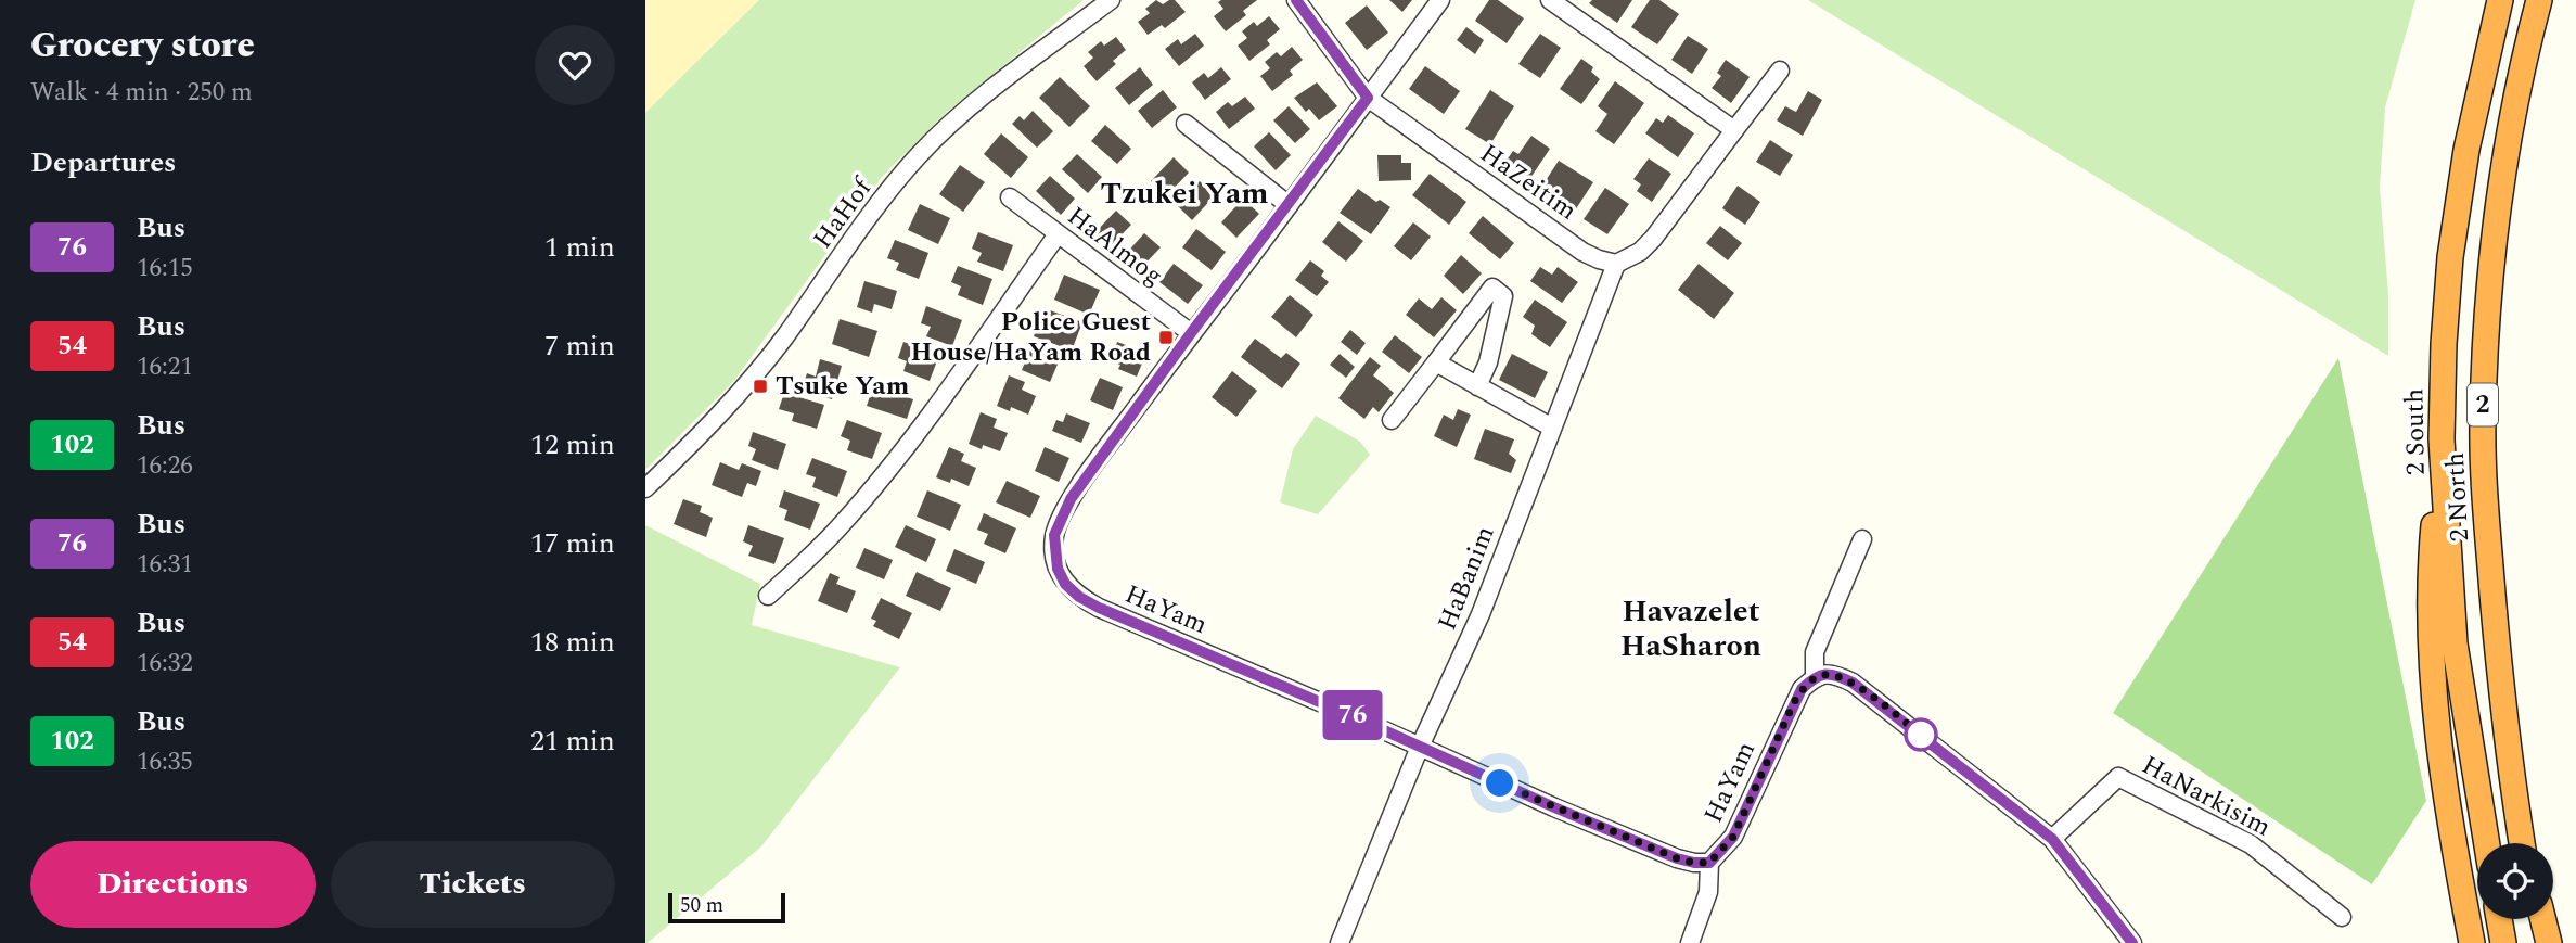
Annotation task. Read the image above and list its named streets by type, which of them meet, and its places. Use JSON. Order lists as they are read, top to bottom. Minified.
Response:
{"streets":{"highway":["2","2 South","2 North"],"street":["HaZeitim","HaHof","HaAlmog","HaBanim","HaYam","HaNarkisim"]},"crossings":[["HaZeitim","HaBanim"],["HaZeitim","HaYam"],["HaAlmog","HaYam"],["HaBanim","HaYam"]],"districts":["Tzukei Yam","Havazelet HaSharon"],"places":{"transit":["Police Guest House/HaYam Road","Tsuke Yam"]},"lines":["bus line 76"],"scale_bar":"50 m","page":{"heading":[["Grocery store","Walk · 4 min · 250 m"],"Departures"],"on_map":"76","list":[{"mark":"76","name":"Bus","note":"16:15","value":"1 min"},{"mark":"54","name":"Bus","note":"16:21","value":"7 min"},{"mark":"102","name":"Bus","note":"16:26","value":"12 min"},{"mark":"76","name":"Bus","note":"16:31","value":"17 min"},{"mark":"54","name":"Bus","note":"16:32","value":"18 min"},{"mark":"102","name":"Bus","note":"16:35","value":"21 min"}],"buttons":["Directions","Tickets"],"scale":"50 m"}}
